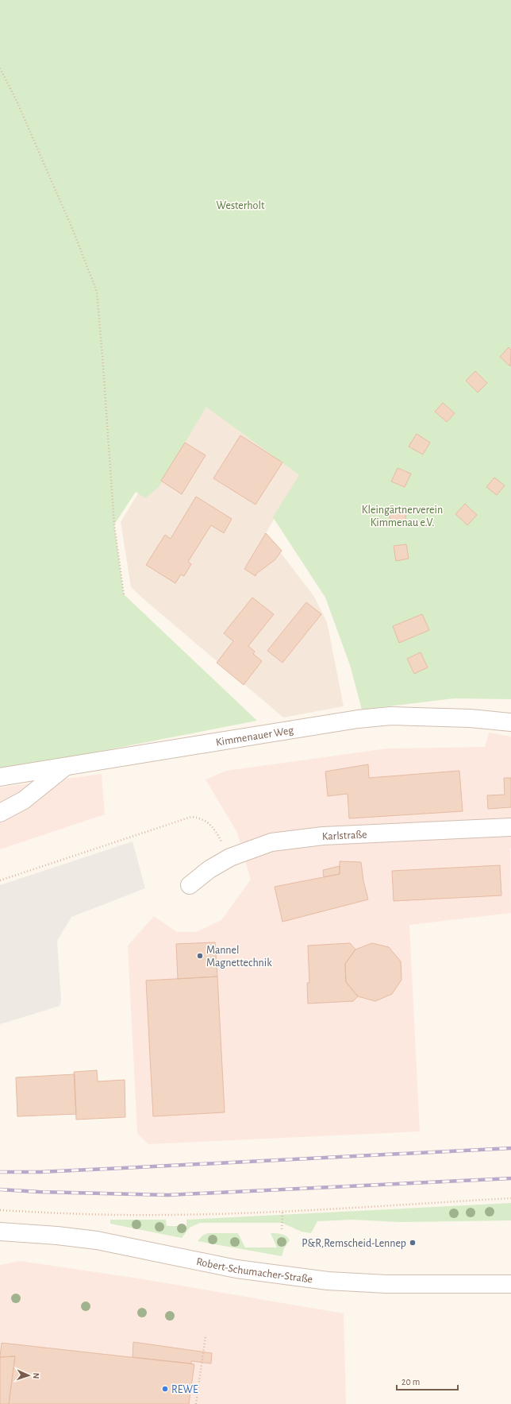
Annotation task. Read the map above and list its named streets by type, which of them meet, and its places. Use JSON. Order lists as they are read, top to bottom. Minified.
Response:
{"streets":{"street":["Kimmenauer Weg","Karlstraße","Robert-Schumacher-Straße"]},"parks":["Westerholt","Kleingärtnerverein Kimmenau e.V."],"places":["Mannel Magnettechnik","P&R,Remscheid-Lennep","REWE"],"scale_bar":"20 m","north":"right"}
